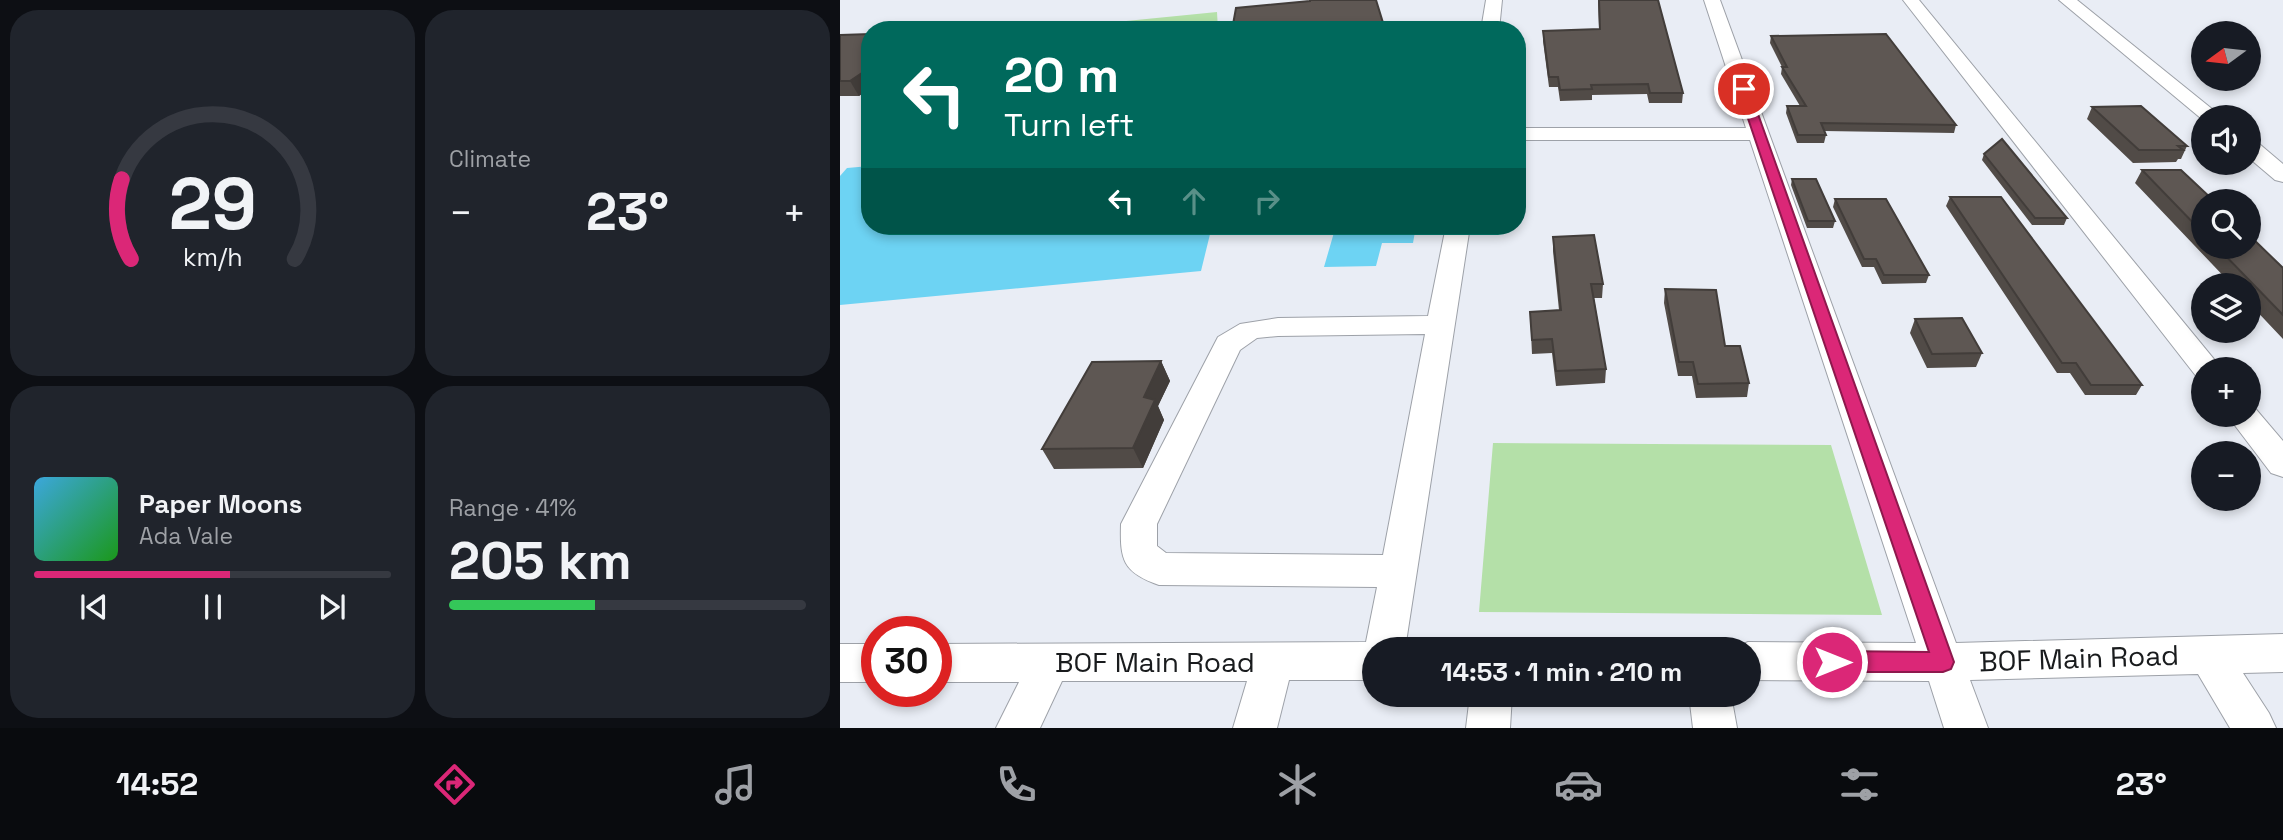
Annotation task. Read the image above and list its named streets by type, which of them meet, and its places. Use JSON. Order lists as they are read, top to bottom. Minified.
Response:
{"streets":{"street":["BOF Main Road"]},"north":"left","page":{"tile":["Climate",["Range · 41%","205 km"]],"map_buttons":["+","−"],"turn":["20 m","Turn left"],"heat":["−","23°","+"],"song":["Paper Moons","Ada Vale"],"limit":"30","trip":"14:53 · 1 min · 210 m","tabs":["14:52","23°"],"gauge":["29","km/h"]}}
